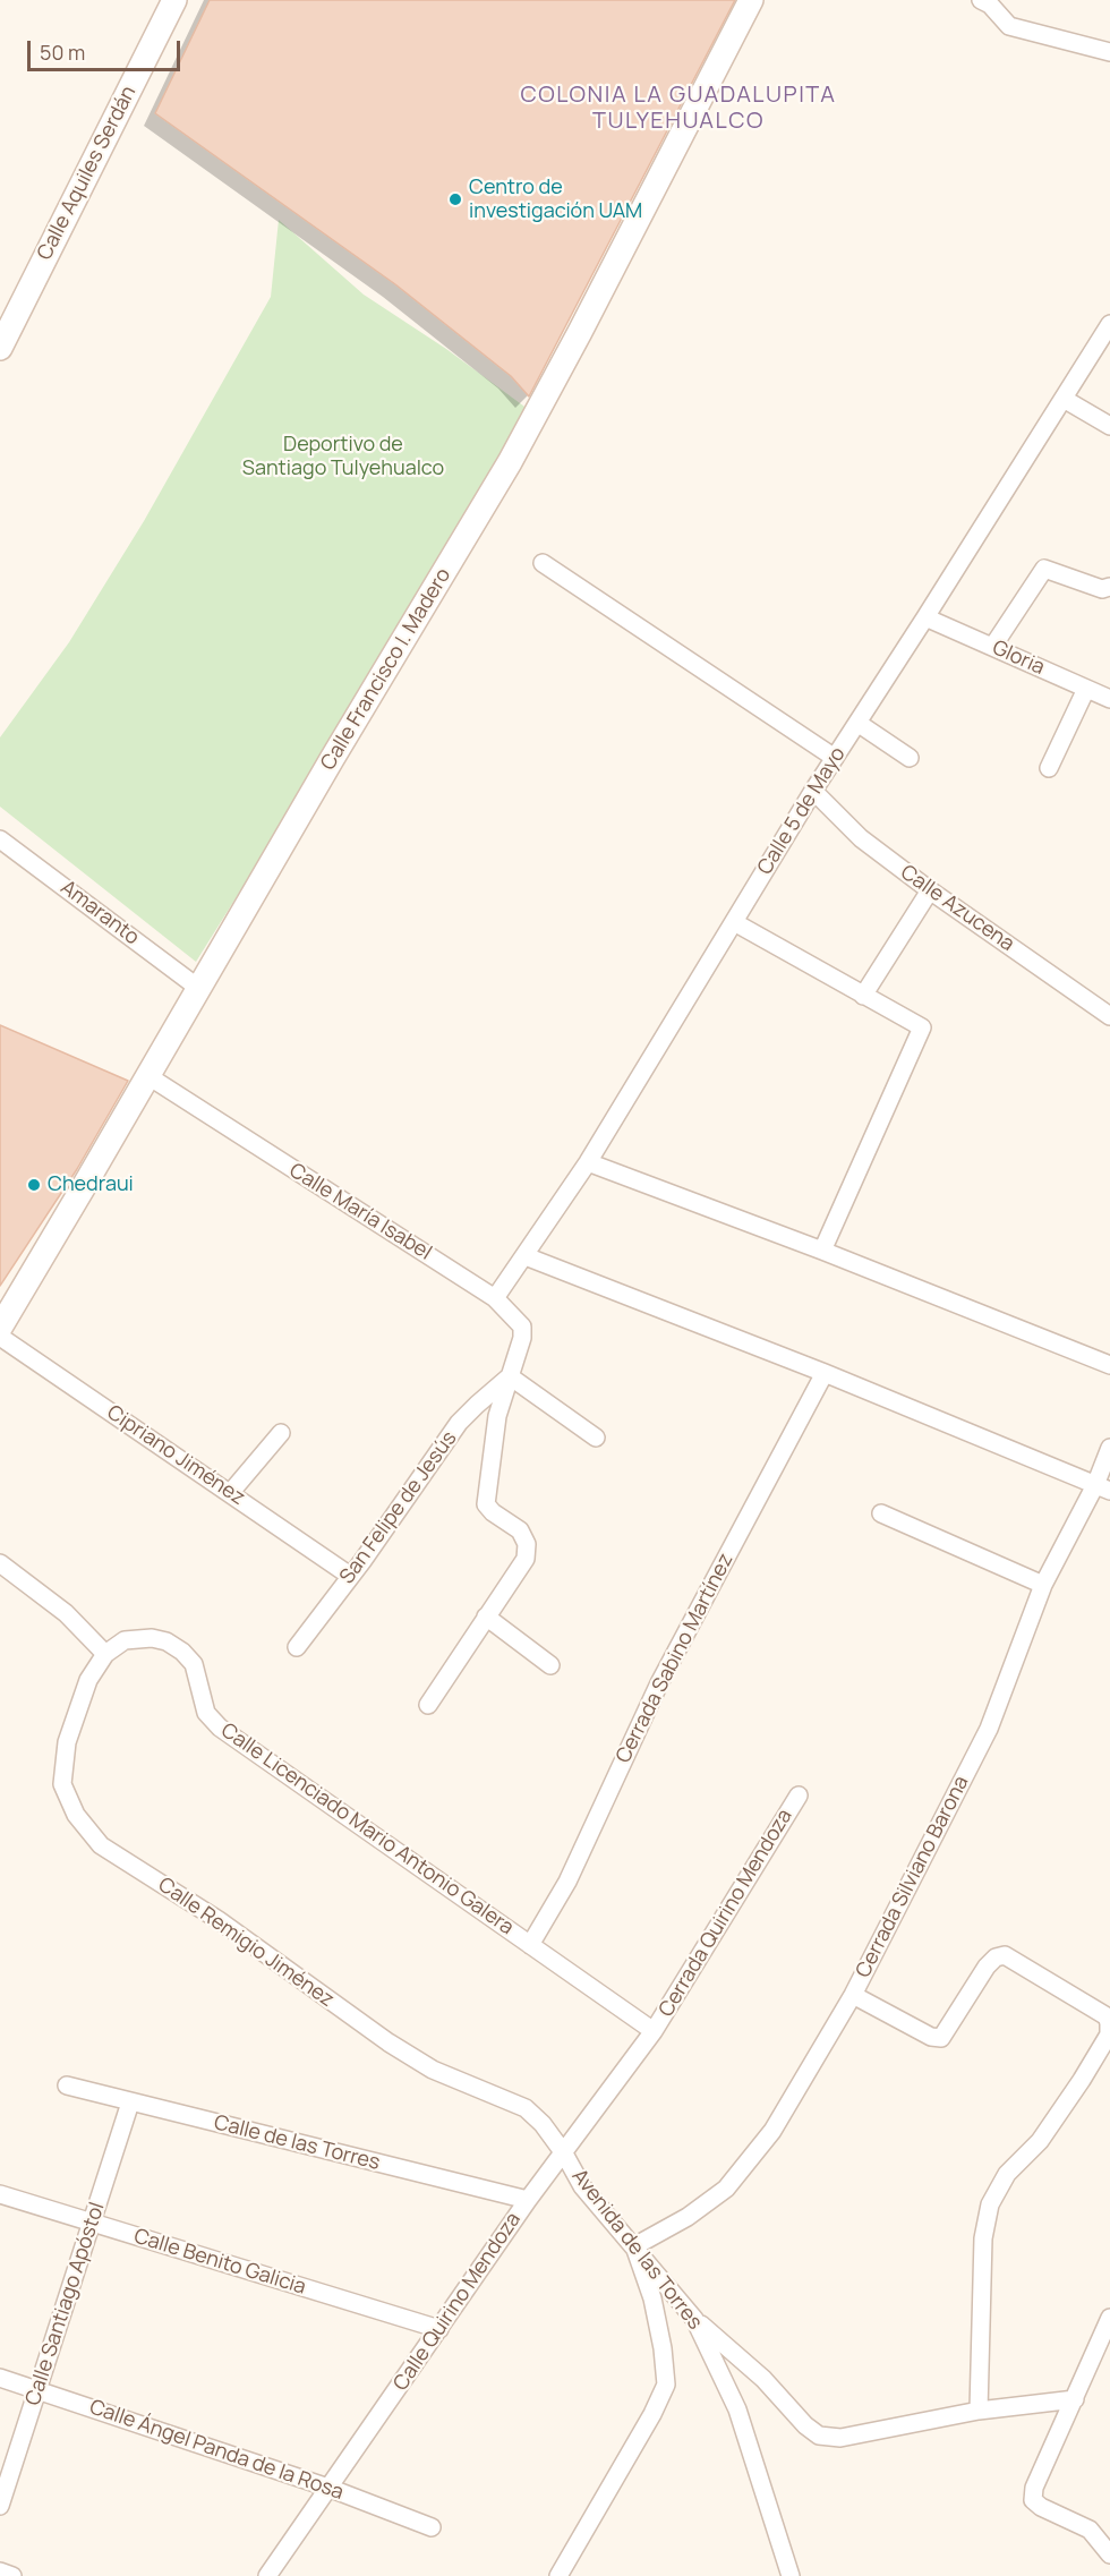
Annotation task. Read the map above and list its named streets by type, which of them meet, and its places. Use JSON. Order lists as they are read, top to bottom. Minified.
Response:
{"streets":{"main road":["Calle Aquiles Serdán","Calle Francisco I. Madero"],"street":["Gloria","Calle 5 de Mayo","Calle Azucena","Amaranto","Calle María Isabel","Cipriano Jiménez","San Felipe de Jesús","Cerrada Sabino Martínez","Calle Licenciado Mario Antonio Galera","Cerrada Silviano Barona","Cerrada Quirino Mendoza","Calle Remigio Jiménez","Calle de las Torres","Avenida de las Torres","Calle Benito Galicia","Calle Quirino Mendoza","Calle Santiago Apóstol","Calle Ángel Panda de la Rosa"]},"crossings":[["Gloria","Calle 5 de Mayo"],["Calle Francisco I. Madero","Amaranto"],["Calle Francisco I. Madero","Calle María Isabel"],["Calle 5 de Mayo","Calle Azucena"],["Calle 5 de Mayo","Calle María Isabel"],["Calle María Isabel","San Felipe de Jesús"],["Cipriano Jiménez","San Felipe de Jesús"],["Cerrada Sabino Martínez","Calle Licenciado Mario Antonio Galera"],["Calle Licenciado Mario Antonio Galera","Cerrada Quirino Mendoza"],["Calle Licenciado Mario Antonio Galera","Calle Remigio Jiménez"],["Calle Licenciado Mario Antonio Galera","Calle Quirino Mendoza"],["Cerrada Silviano Barona","Avenida de las Torres"],["Cerrada Quirino Mendoza","Calle Quirino Mendoza"],["Calle Remigio Jiménez","Avenida de las Torres"],["Calle Remigio Jiménez","Calle Quirino Mendoza"],["Calle de las Torres","Calle Quirino Mendoza"],["Calle de las Torres","Calle Santiago Apóstol"],["Avenida de las Torres","Calle Quirino Mendoza"],["Calle Benito Galicia","Calle Quirino Mendoza"],["Calle Benito Galicia","Calle Santiago Apóstol"],["Calle Quirino Mendoza","Calle Ángel Panda de la Rosa"],["Calle Santiago Apóstol","Calle Ángel Panda de la Rosa"]],"districts":["COLONIA LA GUADALUPITA TULYEHUALCO"],"parks":["Deportivo de Santiago Tulyehualco"],"places":["Centro de investigación UAM","Chedraui"],"scale_bar":"50 m"}
